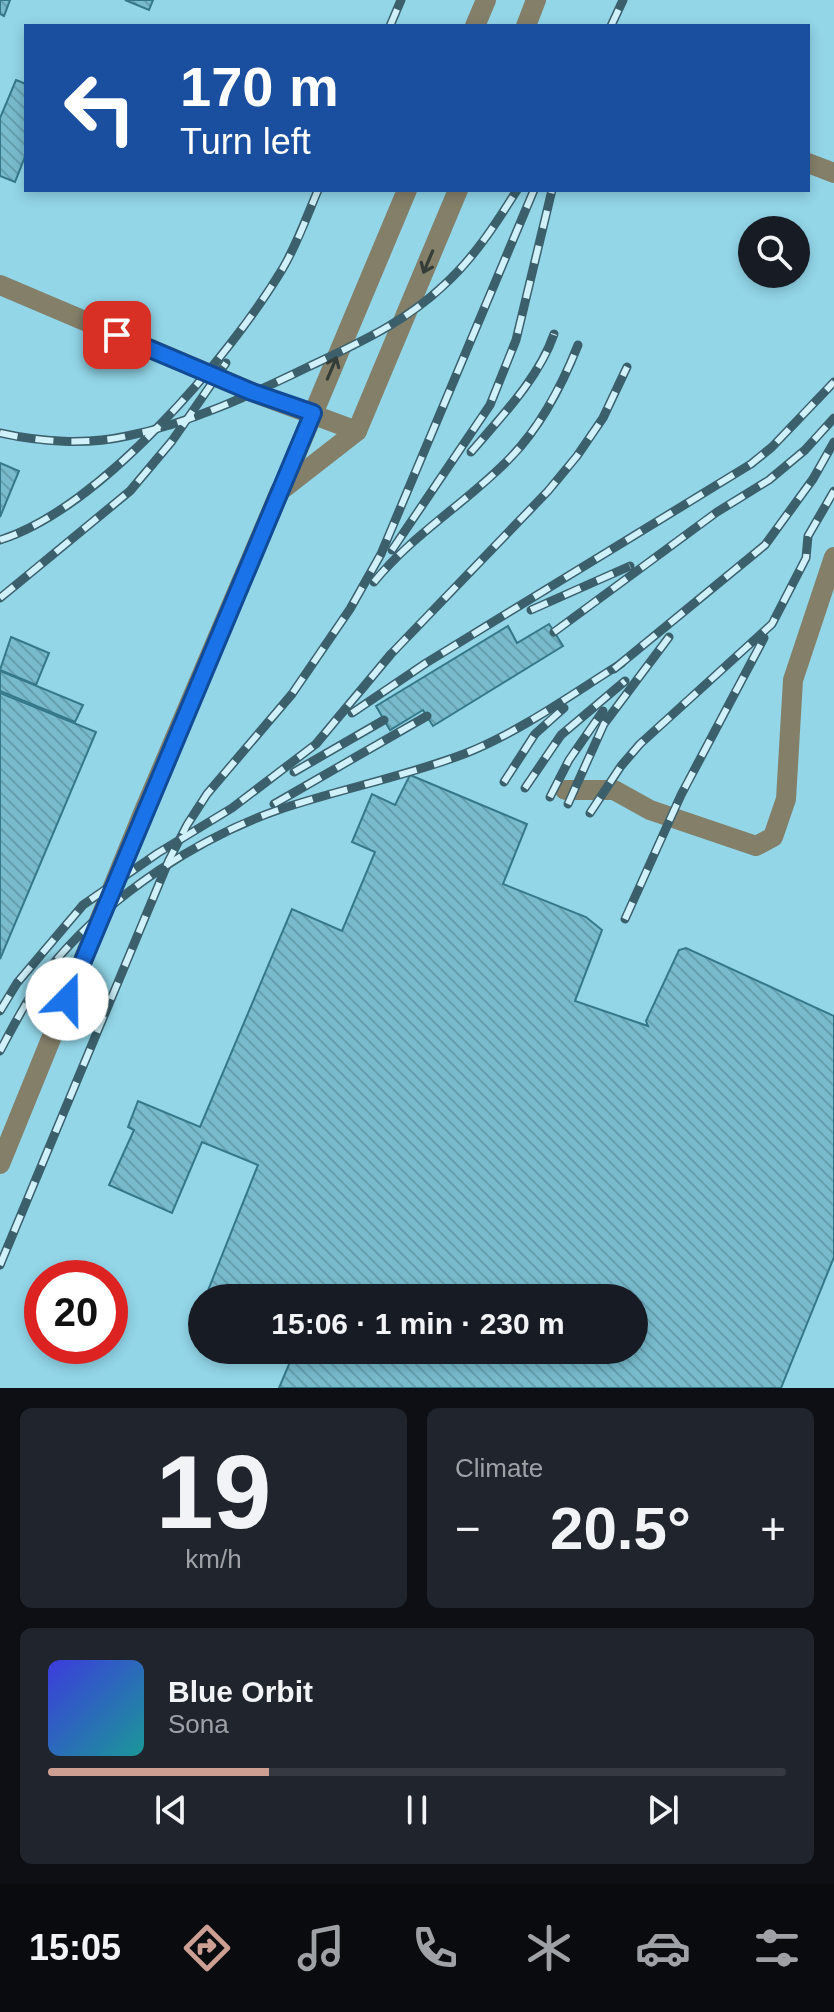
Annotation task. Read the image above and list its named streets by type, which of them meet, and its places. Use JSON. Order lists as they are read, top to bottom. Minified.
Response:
{"page":{"turn":["170 m","Turn left"],"limit":"20","trip":"15:06 · 1 min · 230 m","tile":[["19","km/h"],"Climate"],"heat":["−","20.5°","+"],"song":["Blue Orbit","Sona"],"tabs":"15:05"}}
